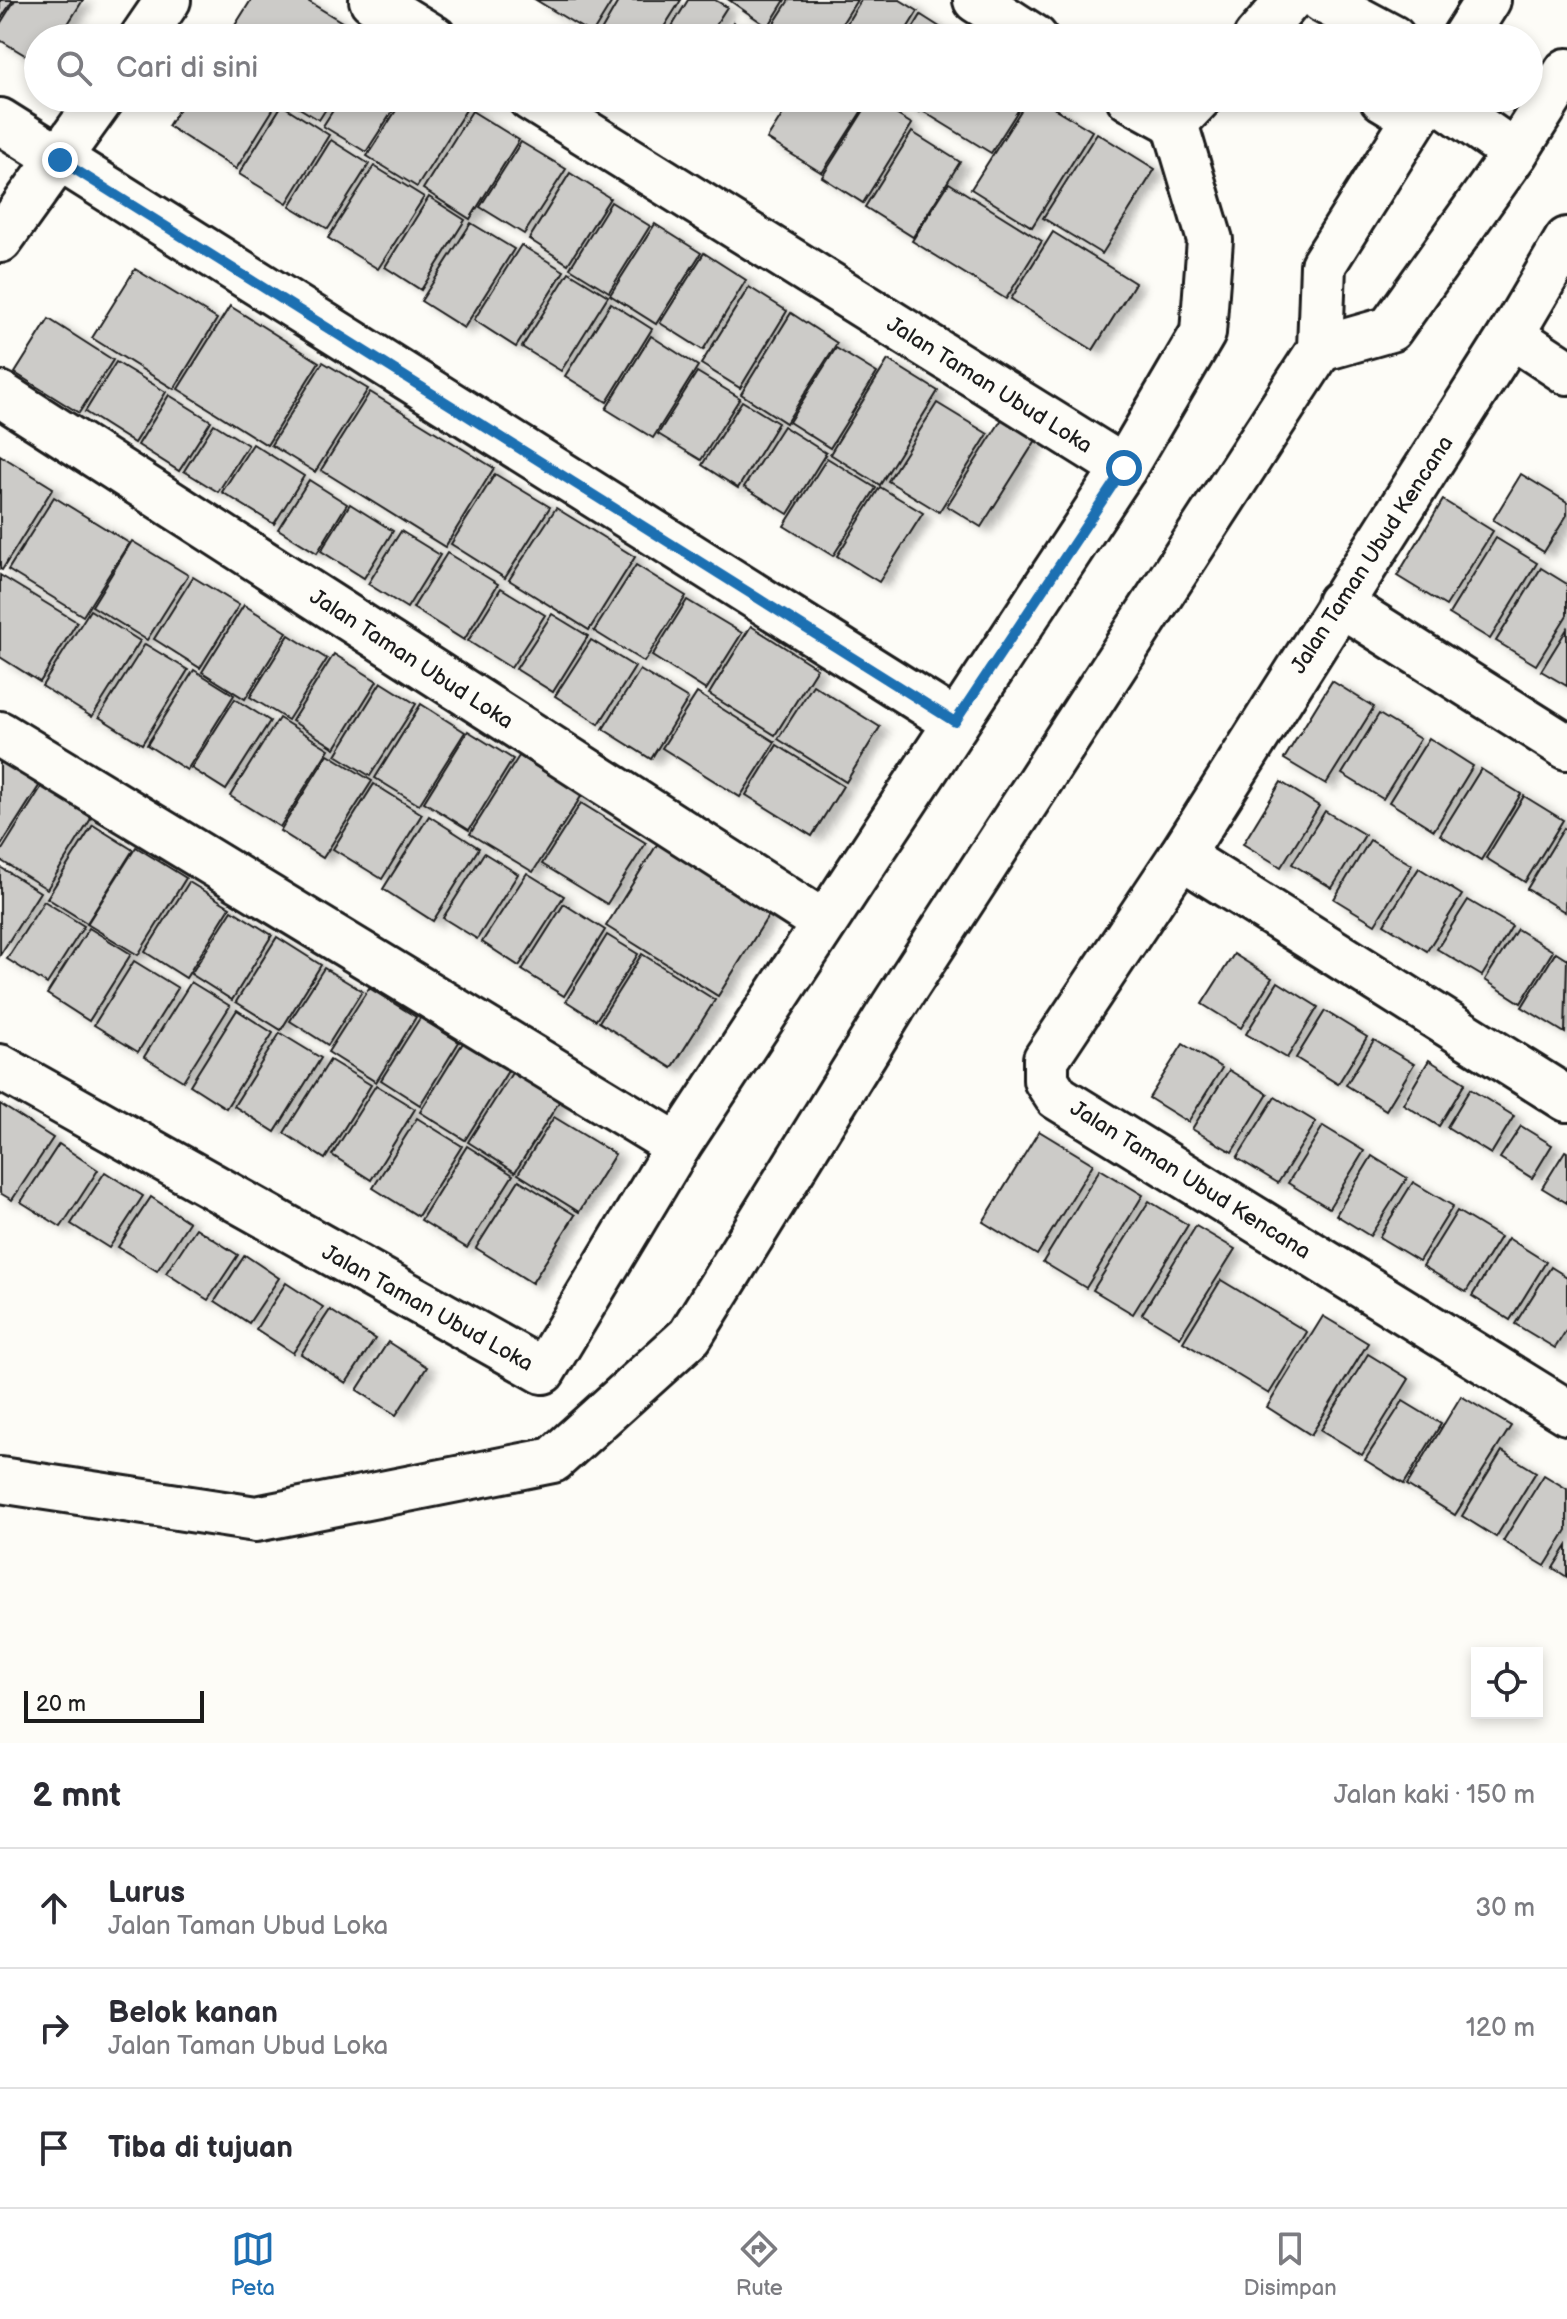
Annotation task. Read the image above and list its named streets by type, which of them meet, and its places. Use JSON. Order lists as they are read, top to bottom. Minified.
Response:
{"streets":{"street":["Jalan Taman Ubud Loka","Jalan Taman Ubud Kencana"]},"scale_bar":"20 m","page":{"search":"Cari di sini","scale":"20 m","heading":["2 mnt","Jalan kaki · 150 m"],"list":[["Lurus","Jalan Taman Ubud Loka","30 m"],["Belok kanan","Jalan Taman Ubud Loka","120 m"],"Tiba di tujuan"],"nav":["Peta","Rute","Disimpan"]}}
